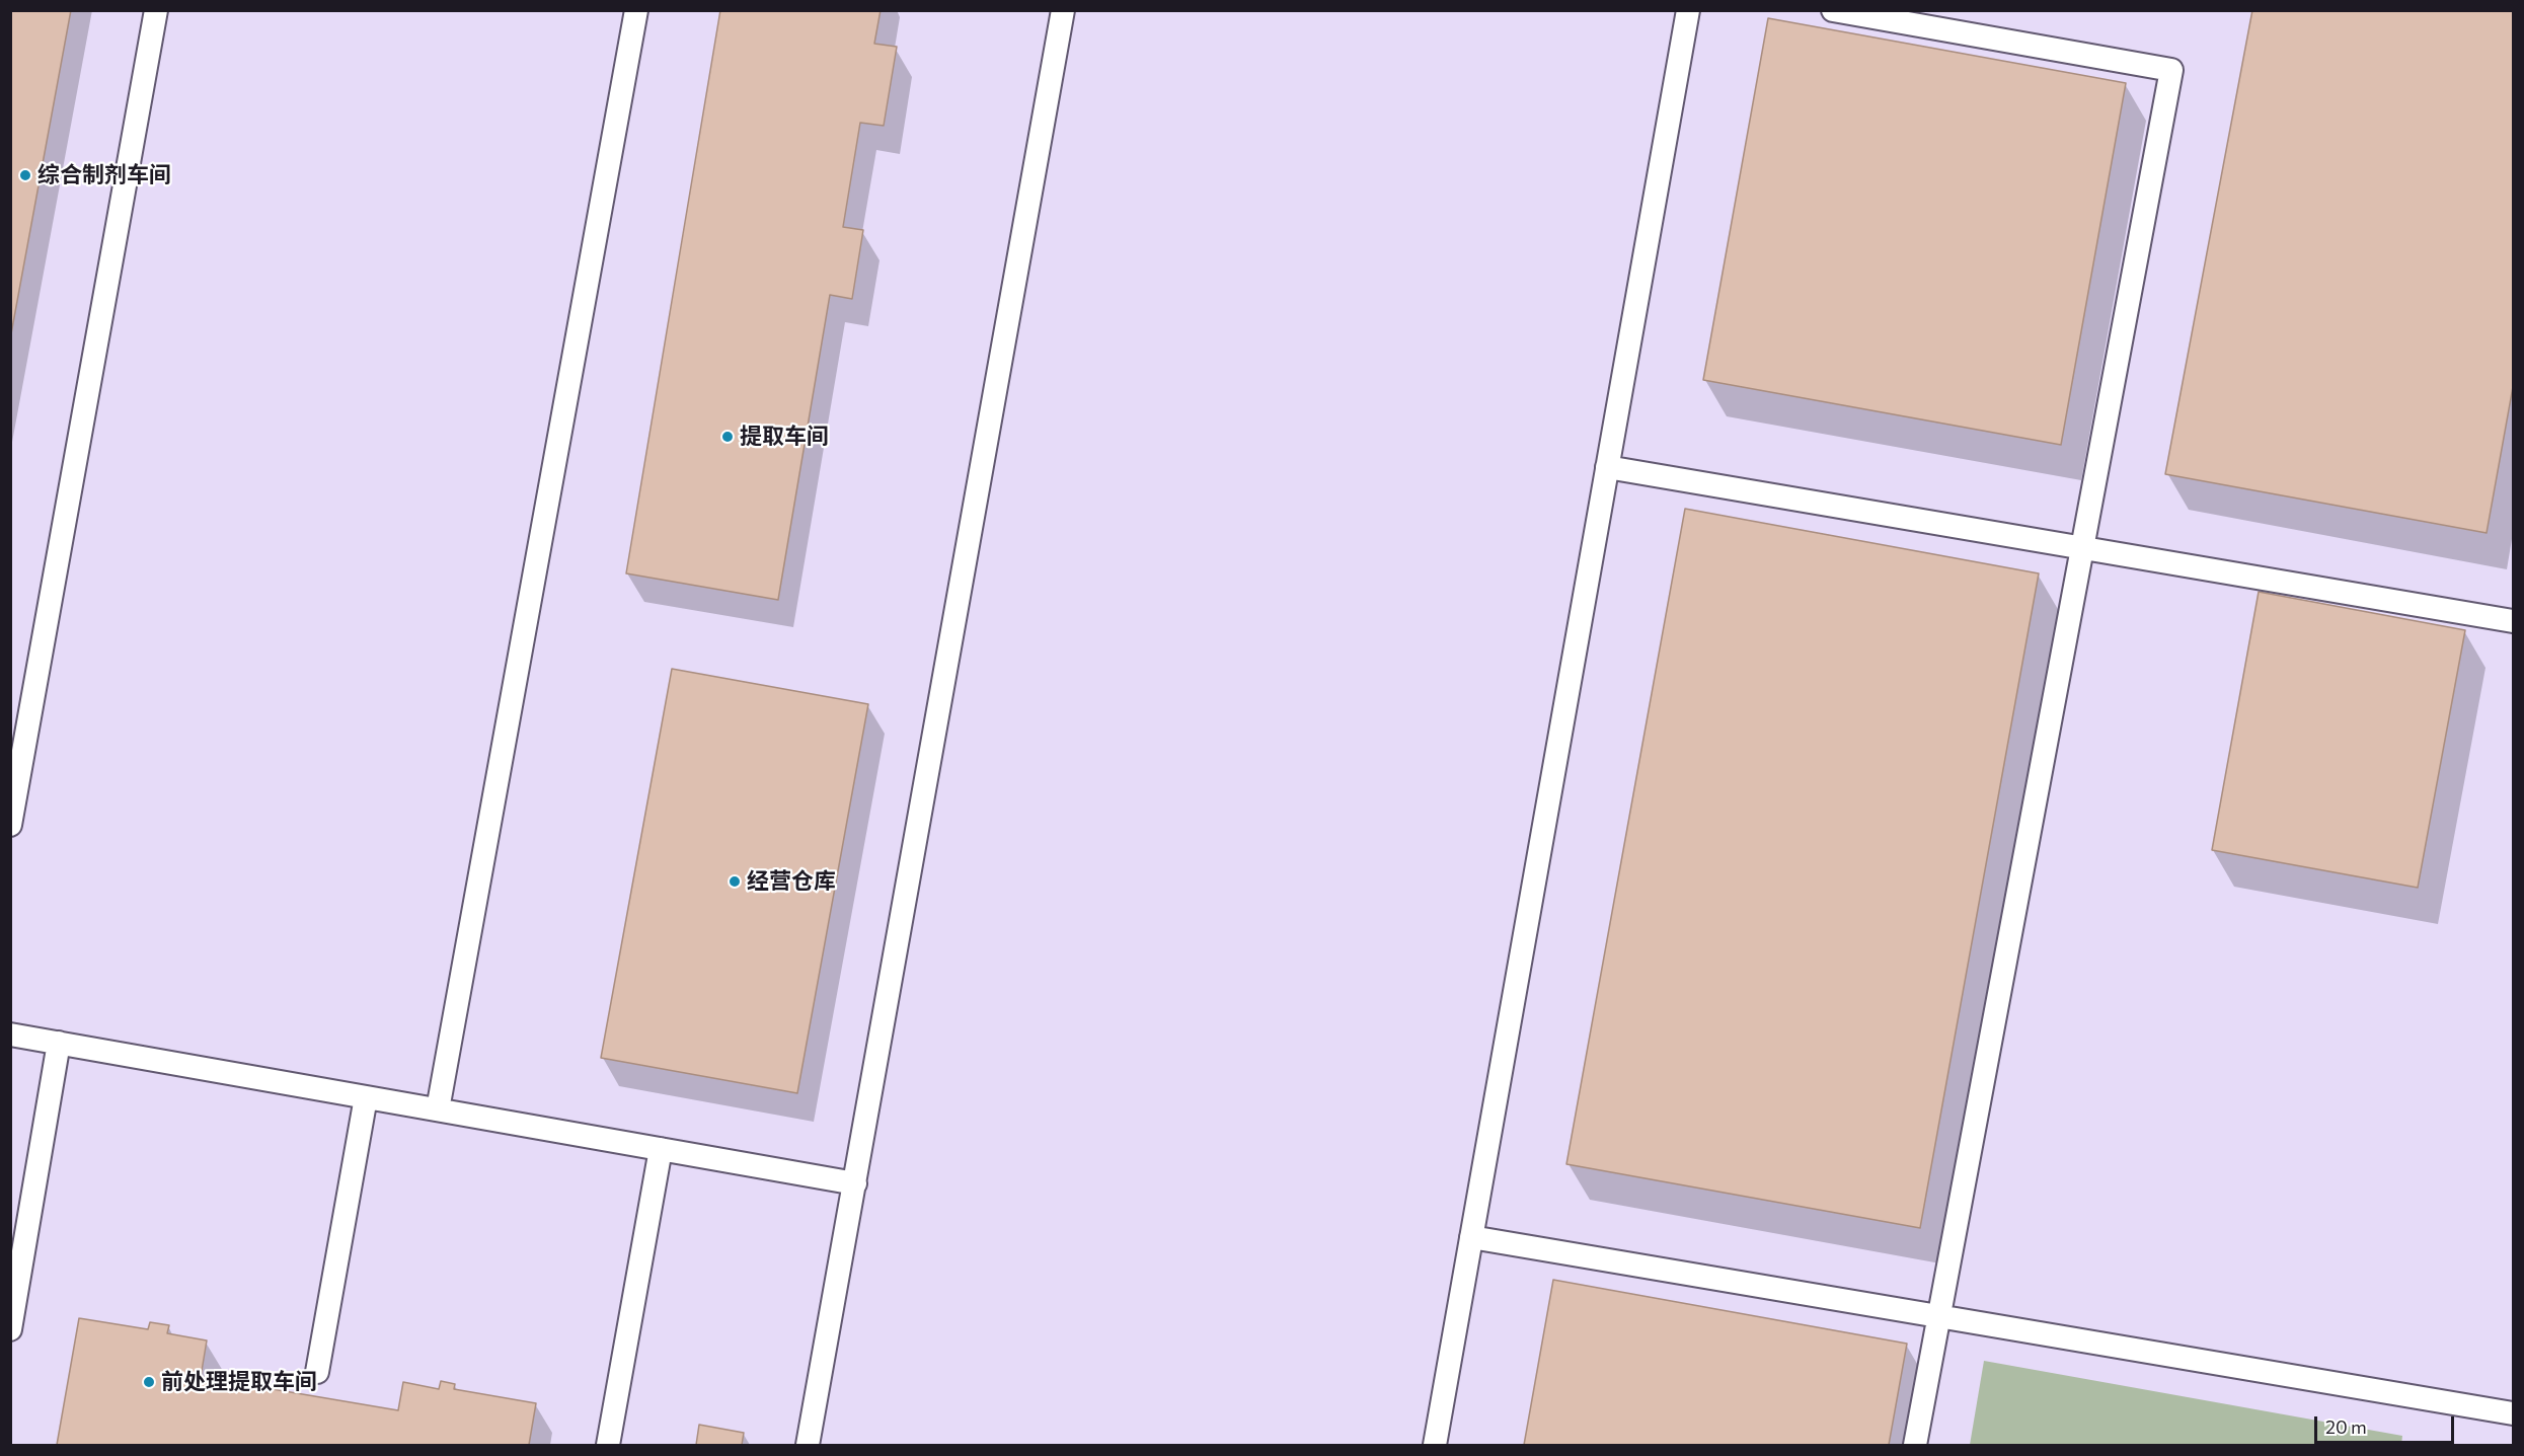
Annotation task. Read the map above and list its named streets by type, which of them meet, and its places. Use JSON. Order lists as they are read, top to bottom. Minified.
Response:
{"places":["综合制剂车间","提取车间","经营仓库","前处理提取车间"],"scale_bar":"20 m"}
